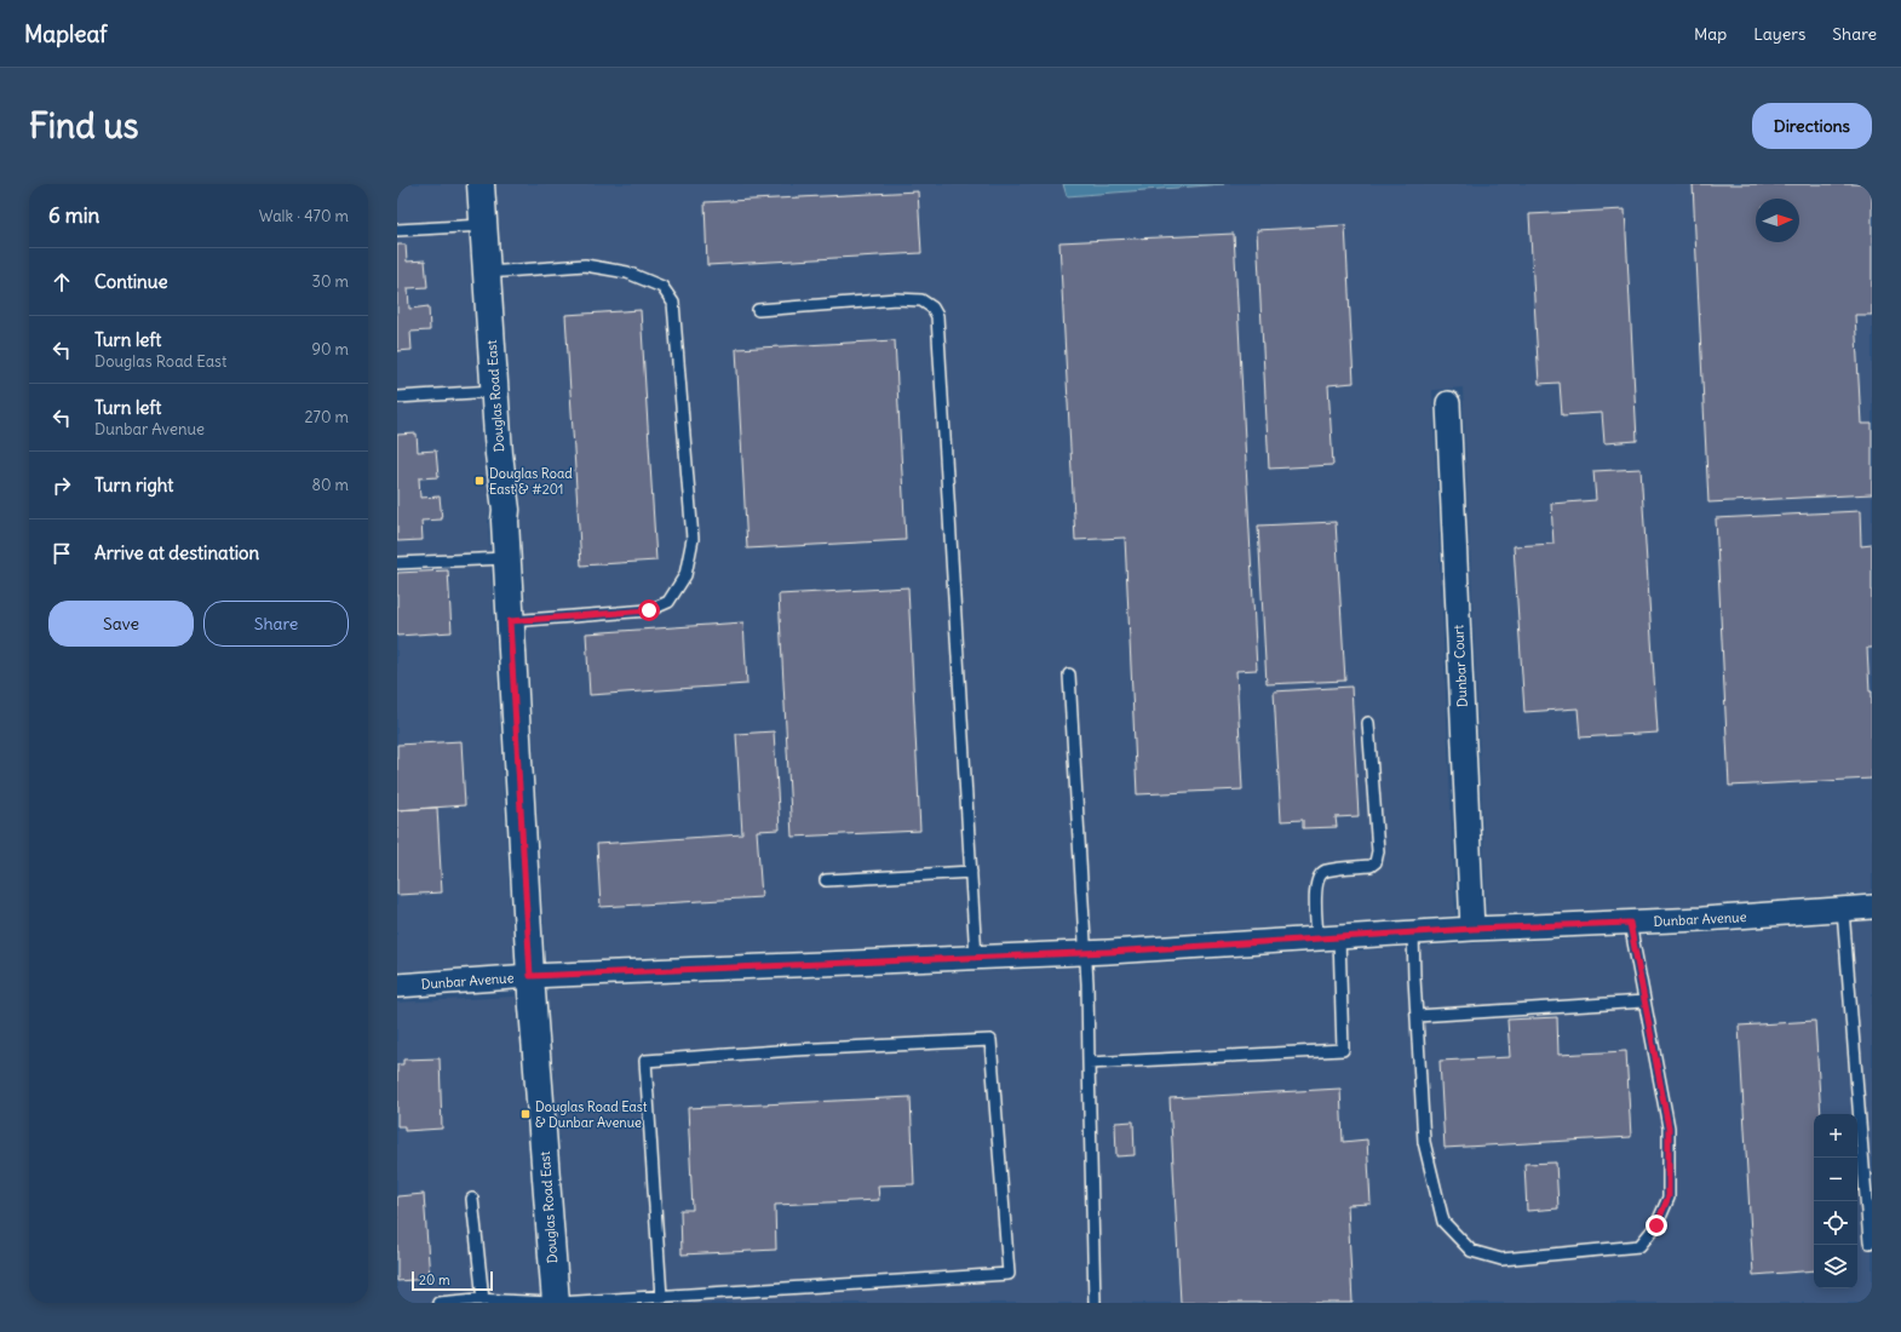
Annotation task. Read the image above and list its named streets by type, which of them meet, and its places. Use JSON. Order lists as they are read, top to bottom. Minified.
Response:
{"streets":{"street":["Douglas Road East","Dunbar Court","Dunbar Avenue"]},"crossings":[["Douglas Road East","Dunbar Avenue"],["Dunbar Court","Dunbar Avenue"]],"places":{"transit":["Douglas Road East & #201","Douglas Road East & Dunbar Avenue"]},"scale_bar":"20 m","north":"right","page":{"header":"Mapleaf","nav":["Map","Layers","Share"],"buttons":["Directions",["Save","Share"]],"title":"Find us","heading":["6 min","Walk · 470 m"],"list":[["Continue","30 m"],["Turn left","Douglas Road East","90 m"],["Turn left","Dunbar Avenue","270 m"],["Turn right","80 m"],"Arrive at destination"],"map_buttons":["+","−"],"scale":"20 m"}}
